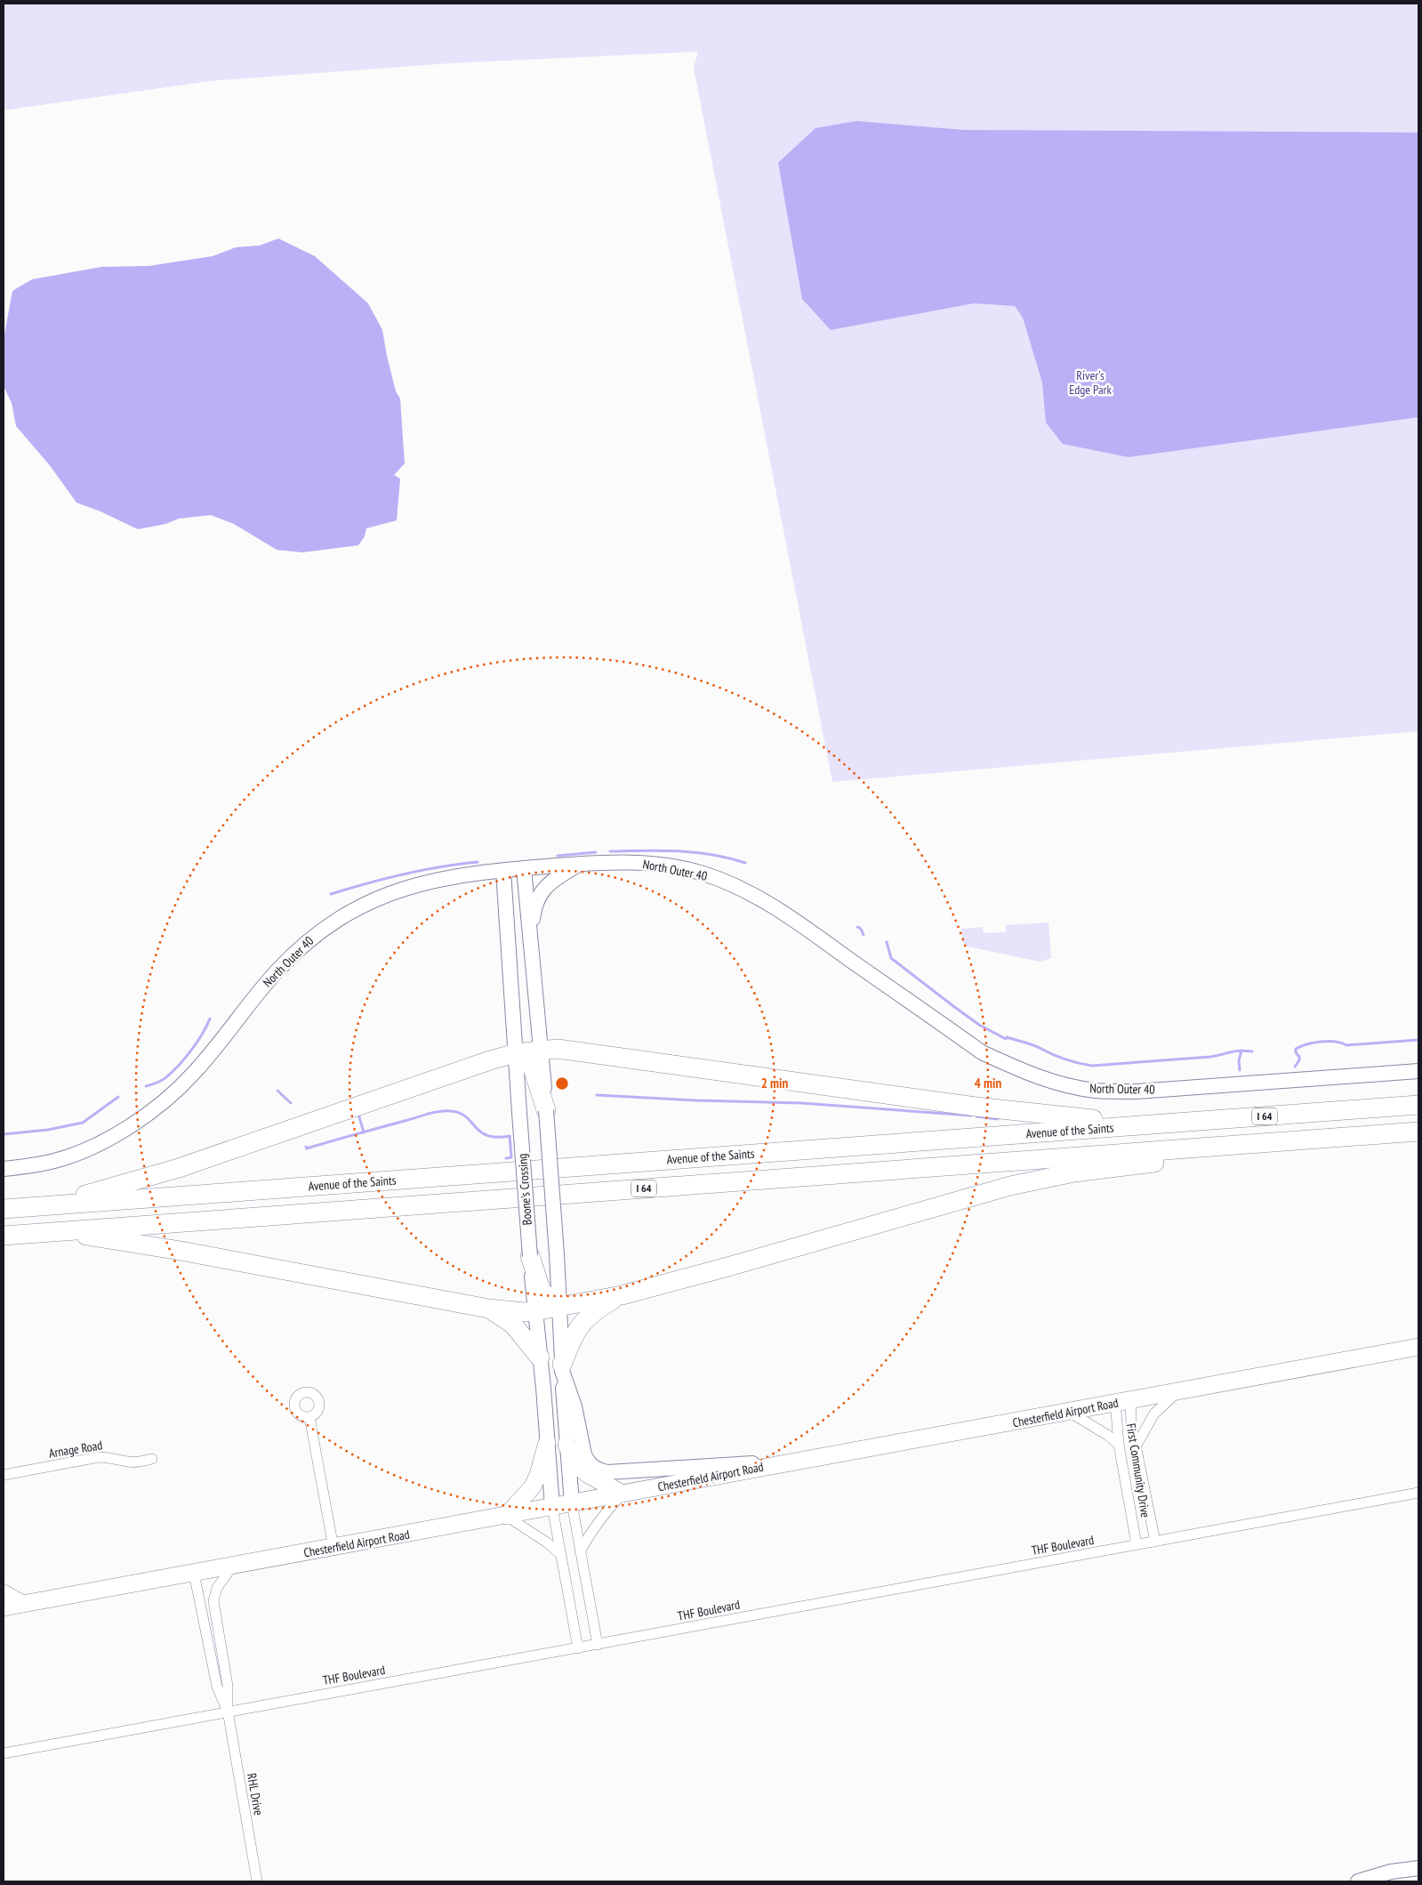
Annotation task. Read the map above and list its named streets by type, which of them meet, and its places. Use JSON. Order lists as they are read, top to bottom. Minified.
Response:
{"streets":{"highway":["I 64","Avenue of the Saints"],"main road":["Chesterfield Airport Road"],"street":["North Outer 40","Boone's Crossing","Arnage Road","First Community Drive","THF Boulevard","RHL Drive"]},"crossings":[["North Outer 40","Boone's Crossing"],["Boone's Crossing","Chesterfield Airport Road"],["Chesterfield Airport Road","First Community Drive"],["Chesterfield Airport Road","RHL Drive"],["First Community Drive","THF Boulevard"],["THF Boulevard","RHL Drive"]],"parks":["River's Edge Park"],"rings":["2 min","4 min"]}
